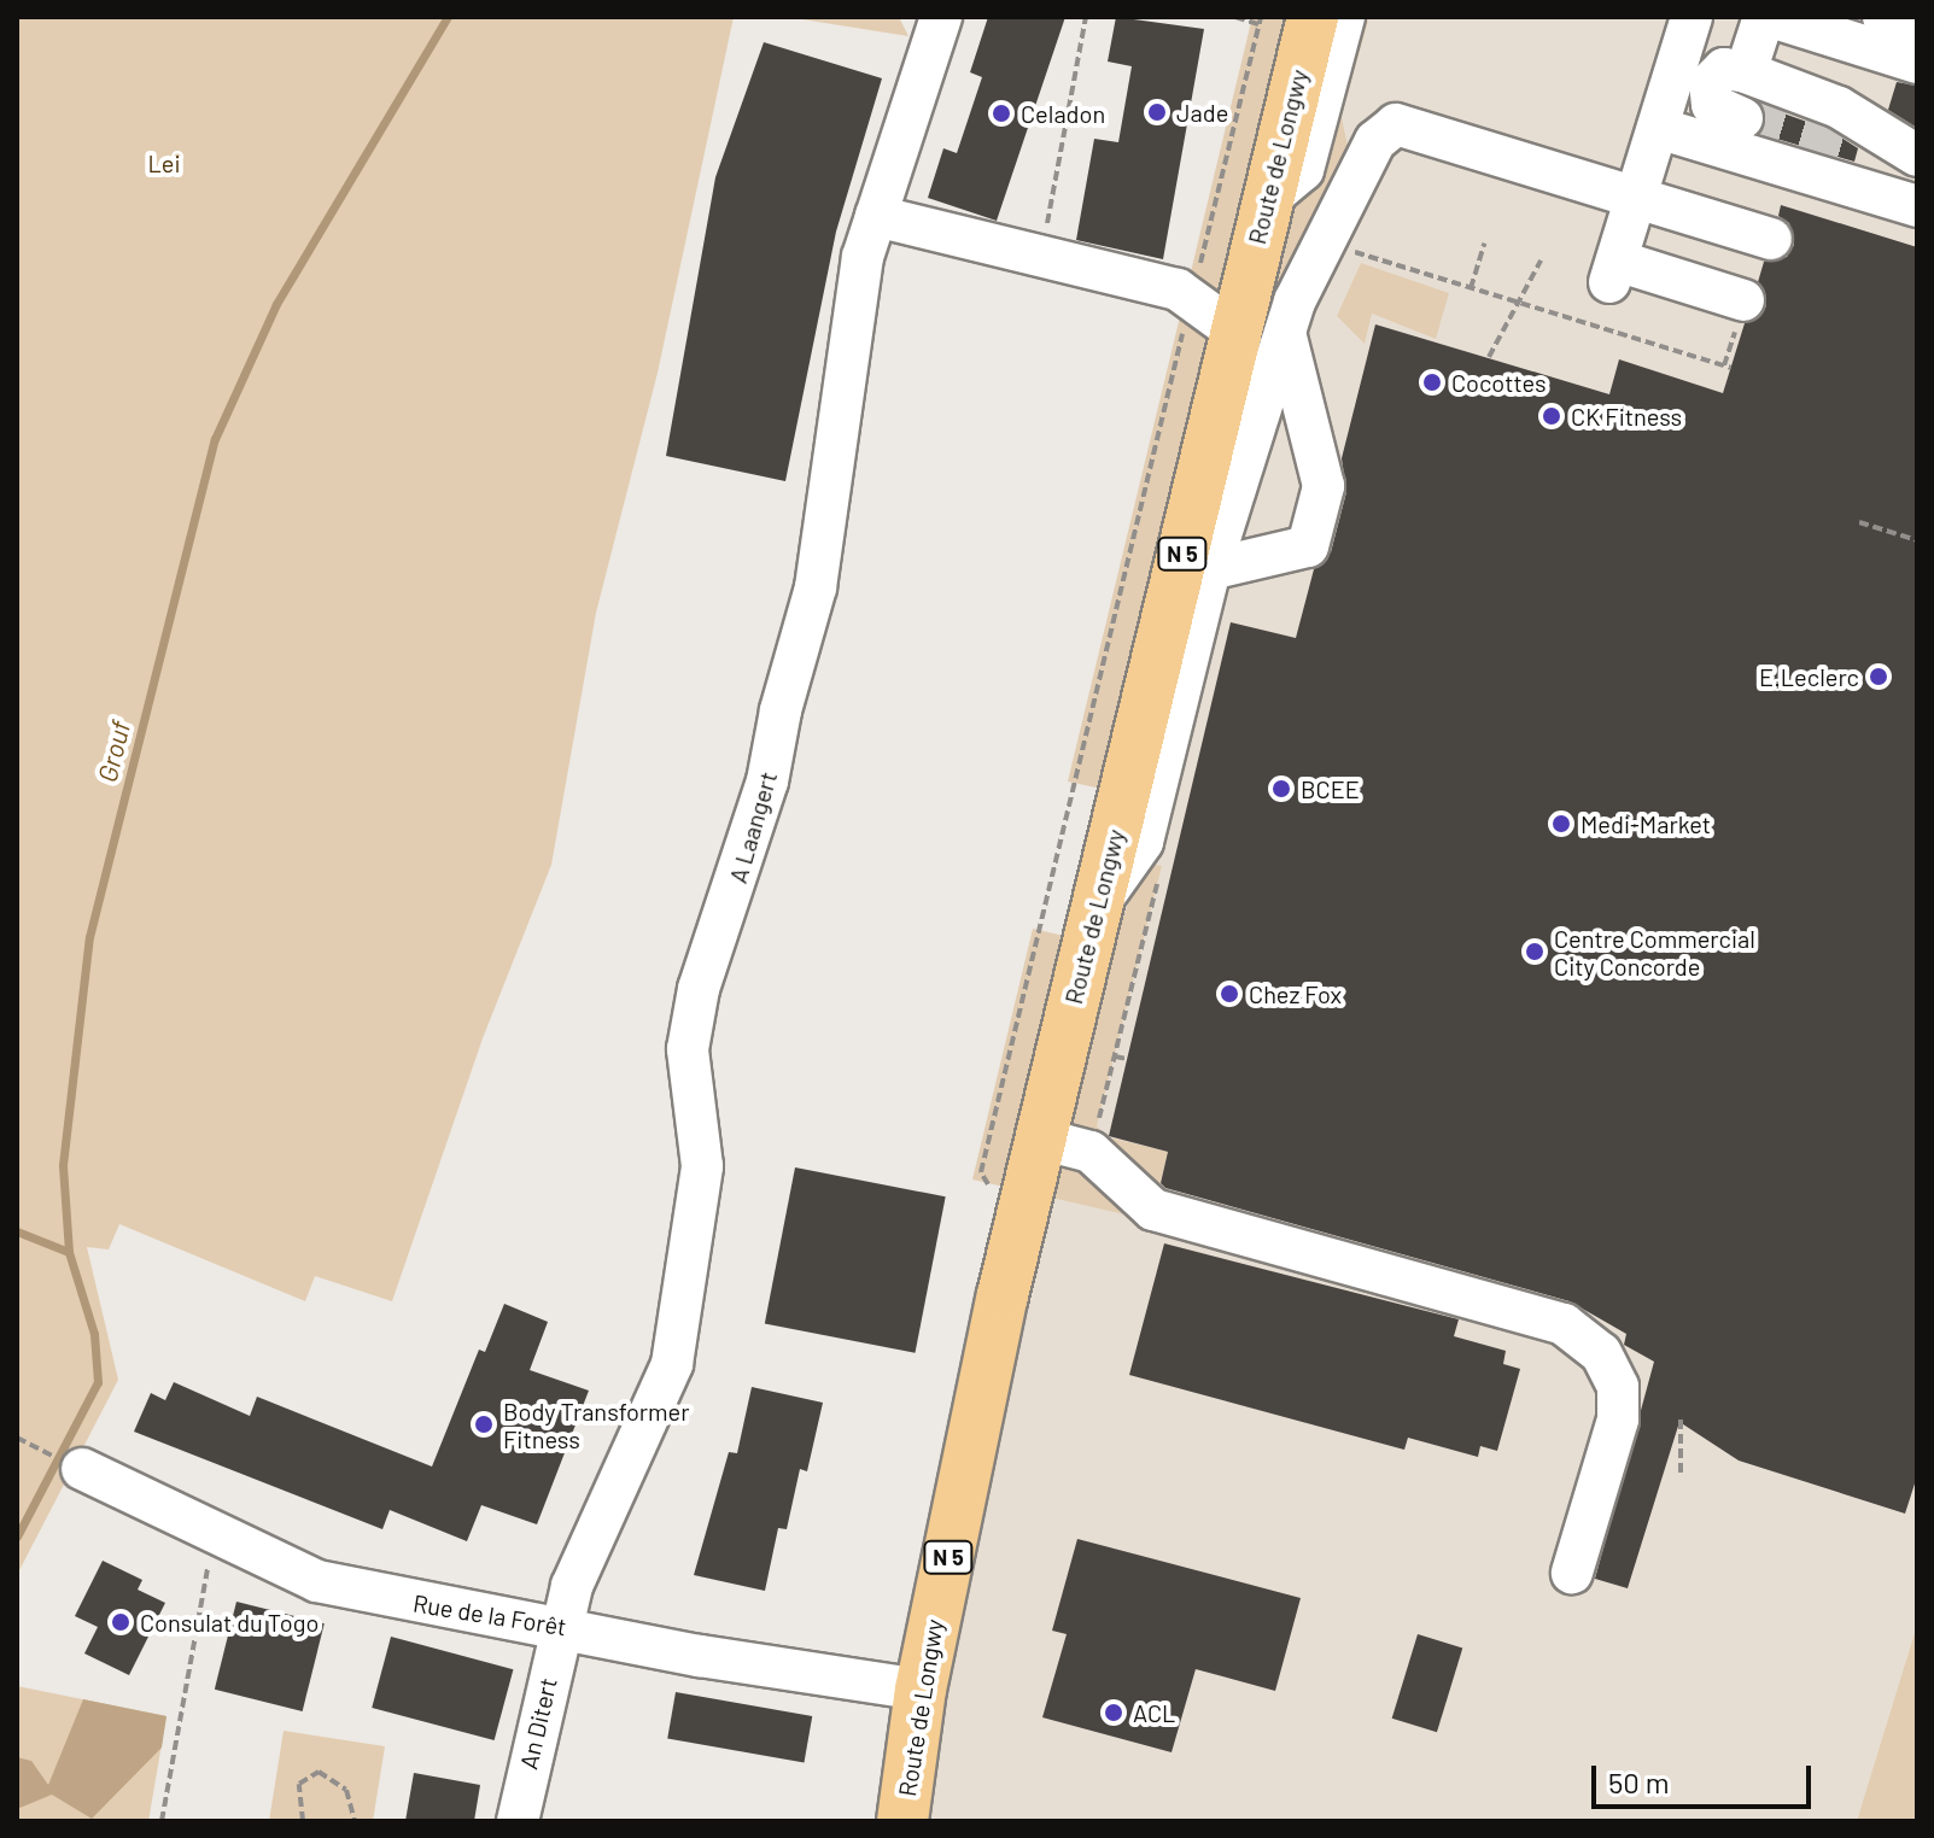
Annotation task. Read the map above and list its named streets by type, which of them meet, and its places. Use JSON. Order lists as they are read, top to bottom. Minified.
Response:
{"streets":{"main road":["Route de Longwy","N 5"],"street":["A Laangert","Rue de la Forêt","An Ditert"]},"crossings":[["Route de Longwy","Rue de la Forêt"],["A Laangert","Rue de la Forêt"],["A Laangert","An Ditert"],["Rue de la Forêt","An Ditert"]],"water":["Grouf"],"parks":["Lei"],"places":["Jade","Celadon","Cocottes","CK Fitness","E.Leclerc","BCEE","Medi-Market","Centre Commercial City Concorde","Chez Fox","Body Transformer Fitness","Consulat du Togo","ACL"],"scale_bar":"50 m"}
